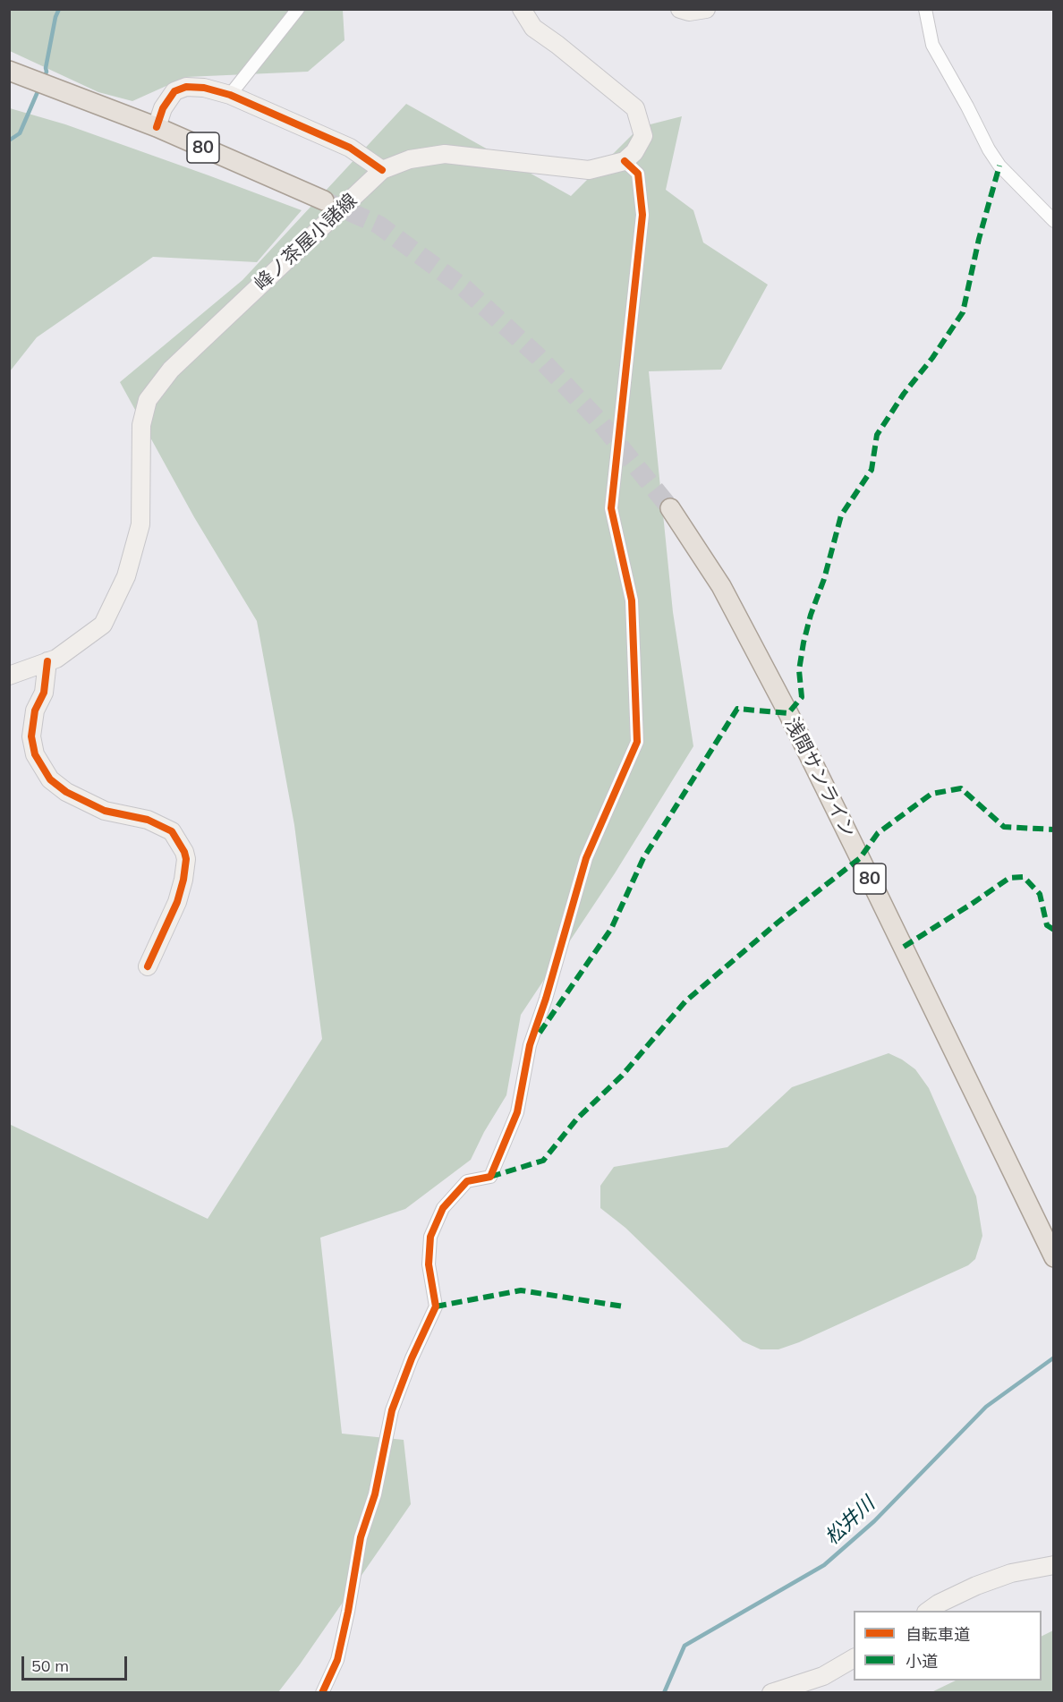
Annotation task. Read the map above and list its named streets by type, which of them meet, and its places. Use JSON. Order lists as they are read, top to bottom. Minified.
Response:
{"streets":{"main road":["80","峰ノ茶屋小諸線","浅間サンライン"]},"water":["松井川"],"legend":["自転車道","小道"],"scale_bar":"50 m"}
